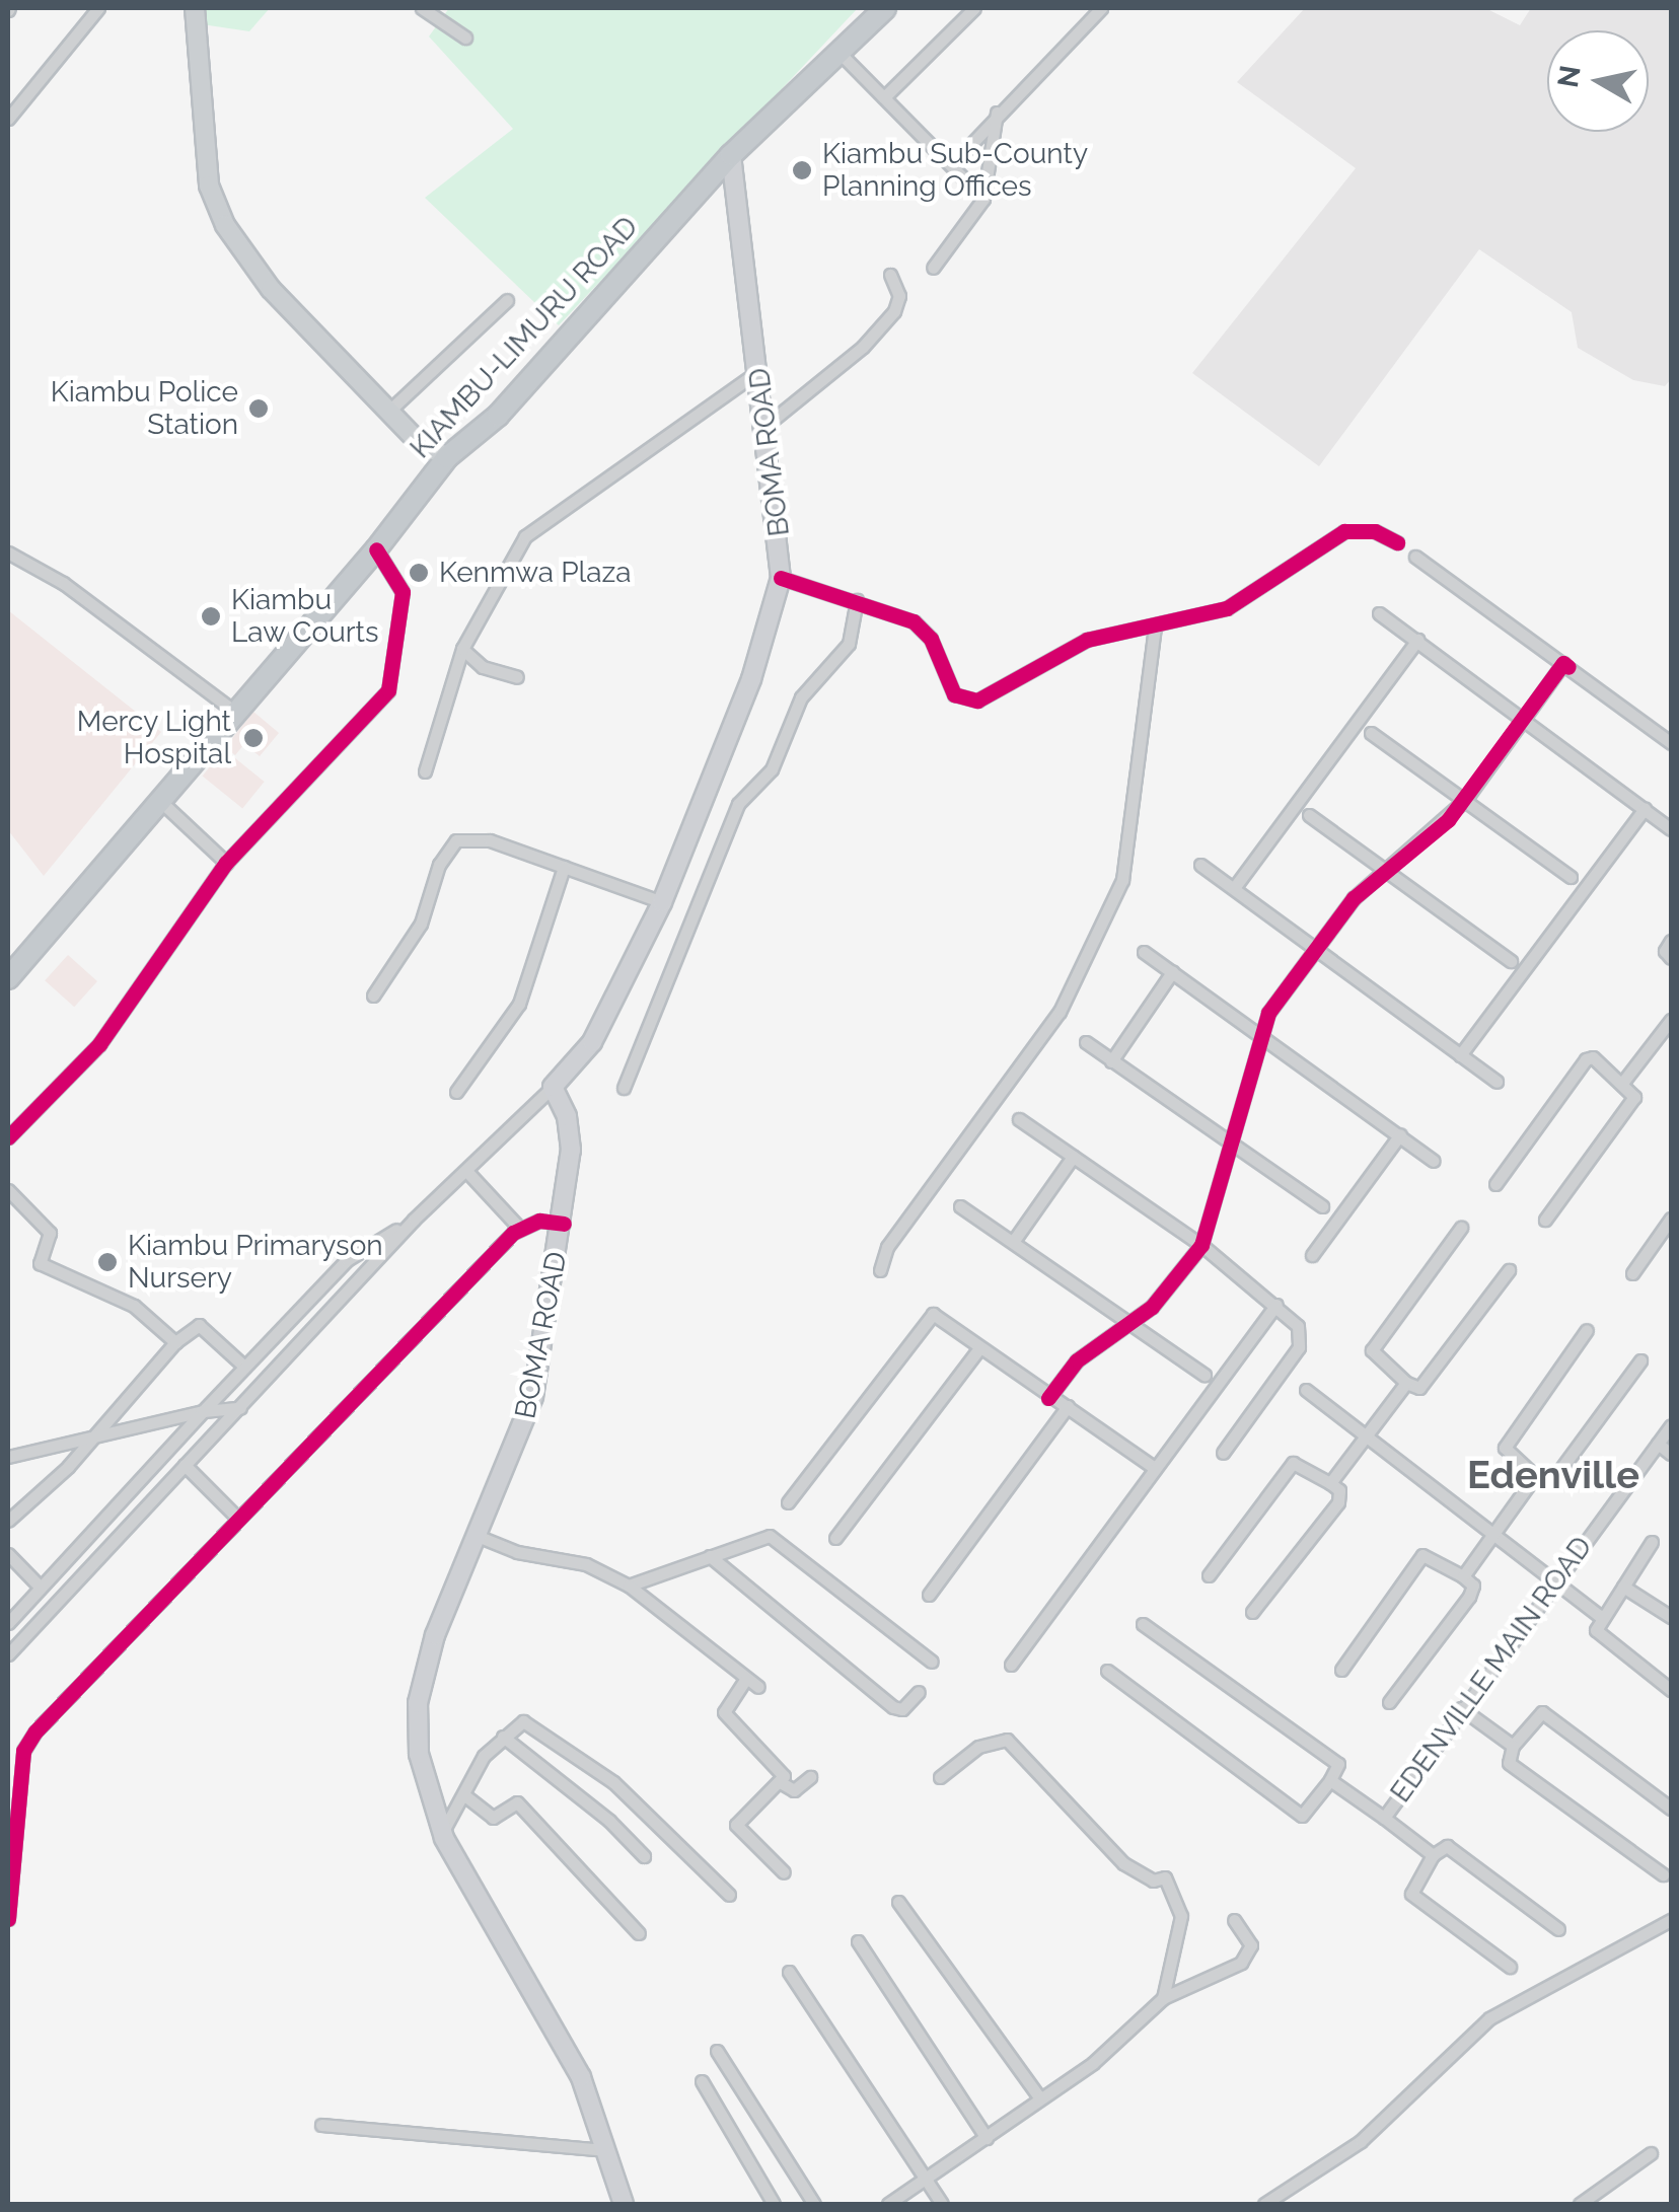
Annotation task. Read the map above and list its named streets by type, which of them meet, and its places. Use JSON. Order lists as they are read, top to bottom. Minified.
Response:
{"streets":{"highway":["KIAMBU-LIMURU ROAD"],"main road":["BOMA ROAD"],"street":["EDENVILLE MAIN ROAD"]},"crossings":[["KIAMBU-LIMURU ROAD","BOMA ROAD"]],"districts":["Edenville"],"places":["Kiambu Sub-County Planning Offices","Kiambu Police Station","Kenmwa Plaza","Kiambu Law Courts","Mercy Light Hospital","Kiambu Primaryson Nursery"],"north":"left"}
